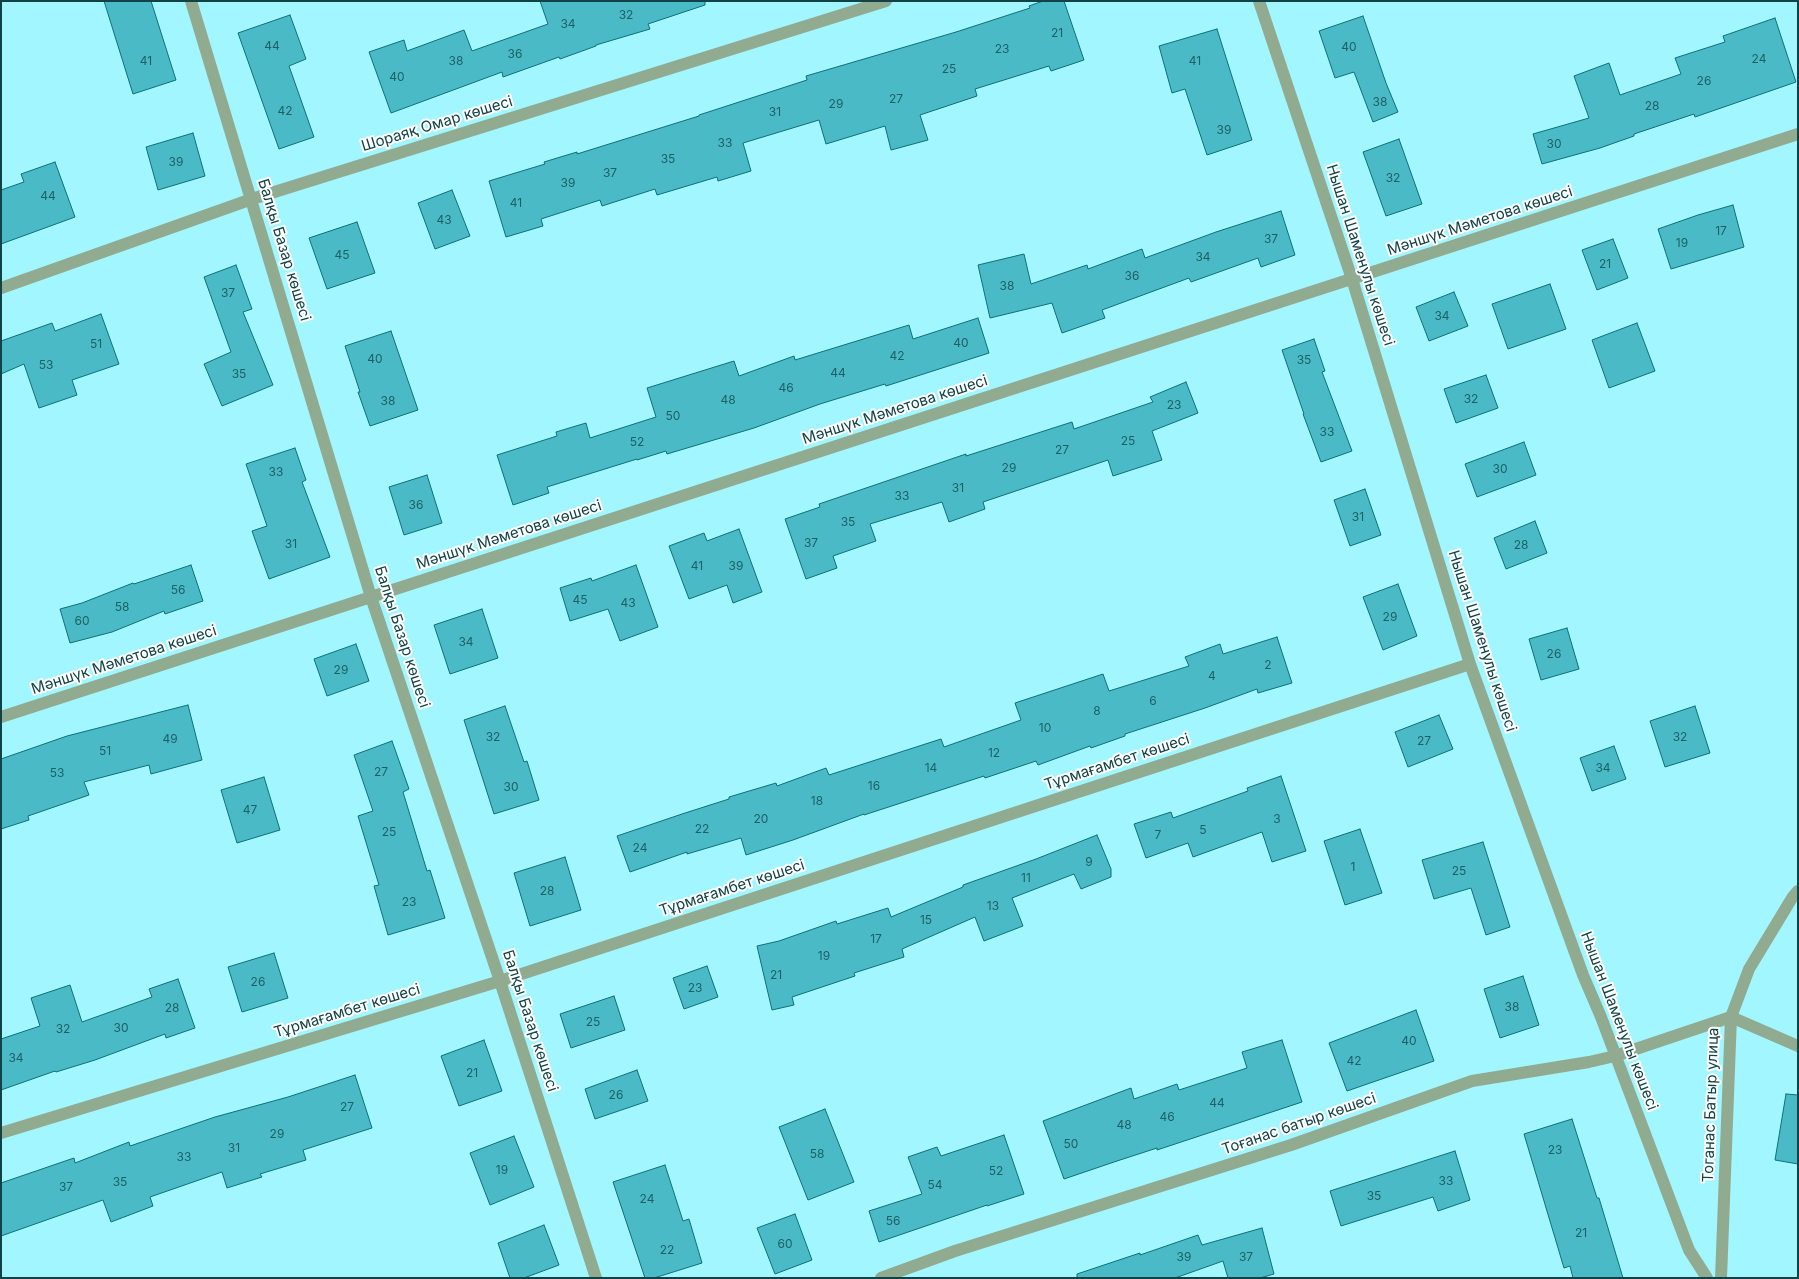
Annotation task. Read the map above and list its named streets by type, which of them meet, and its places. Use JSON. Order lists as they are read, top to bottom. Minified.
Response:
{"streets":{"street":["Шораяқ Омар көшесі","Мәншүк Мәметова көшесі","Балқы Базар көшесі","Нышан Шаменулы көшесі","Тұрмағамбет көшесі","Тоганас Батыр улица","Тоғанас батыр көшесі"]},"crossings":[["Шораяқ Омар көшесі","Балқы Базар көшесі"],["Мәншүк Мәметова көшесі","Балқы Базар көшесі"],["Мәншүк Мәметова көшесі","Нышан Шаменулы көшесі"],["Балқы Базар көшесі","Тұрмағамбет көшесі"],["Нышан Шаменулы көшесі","Тұрмағамбет көшесі"],["Нышан Шаменулы көшесі","Тоғанас батыр көшесі"],["Тоганас Батыр улица","Тоғанас батыр көшесі"]],"house_numbers":["32","34","21","44","40","23","36","24","41","38","41","25","40","26","27","38","29","28","42","31","39","33","30","35","39","37","32","39","44","41","43","17","37","19","45","34","21","36","38","37","34","40","51","42","40","35","53","44","35","46","32","48","38","23","50","33","25","52","27","29","30","33","31","33","36","31","35","37","31","28","41","39","56","45","43","58","29","60","34","26","2","29","4","6","8","10","32","32","49","27","51","12","14","34","27","53","16","30","18","47","20","3","22","5","25","7","24","9","1","25","11","28","23","13","15","17","19","21","26","23","38","28","25","30","32","40","34","42","21","26","44","27","46","48","29","50","31","23","58","33","19","52","33","35","54","37","35","24","56","21","60","22","39","37"]}
